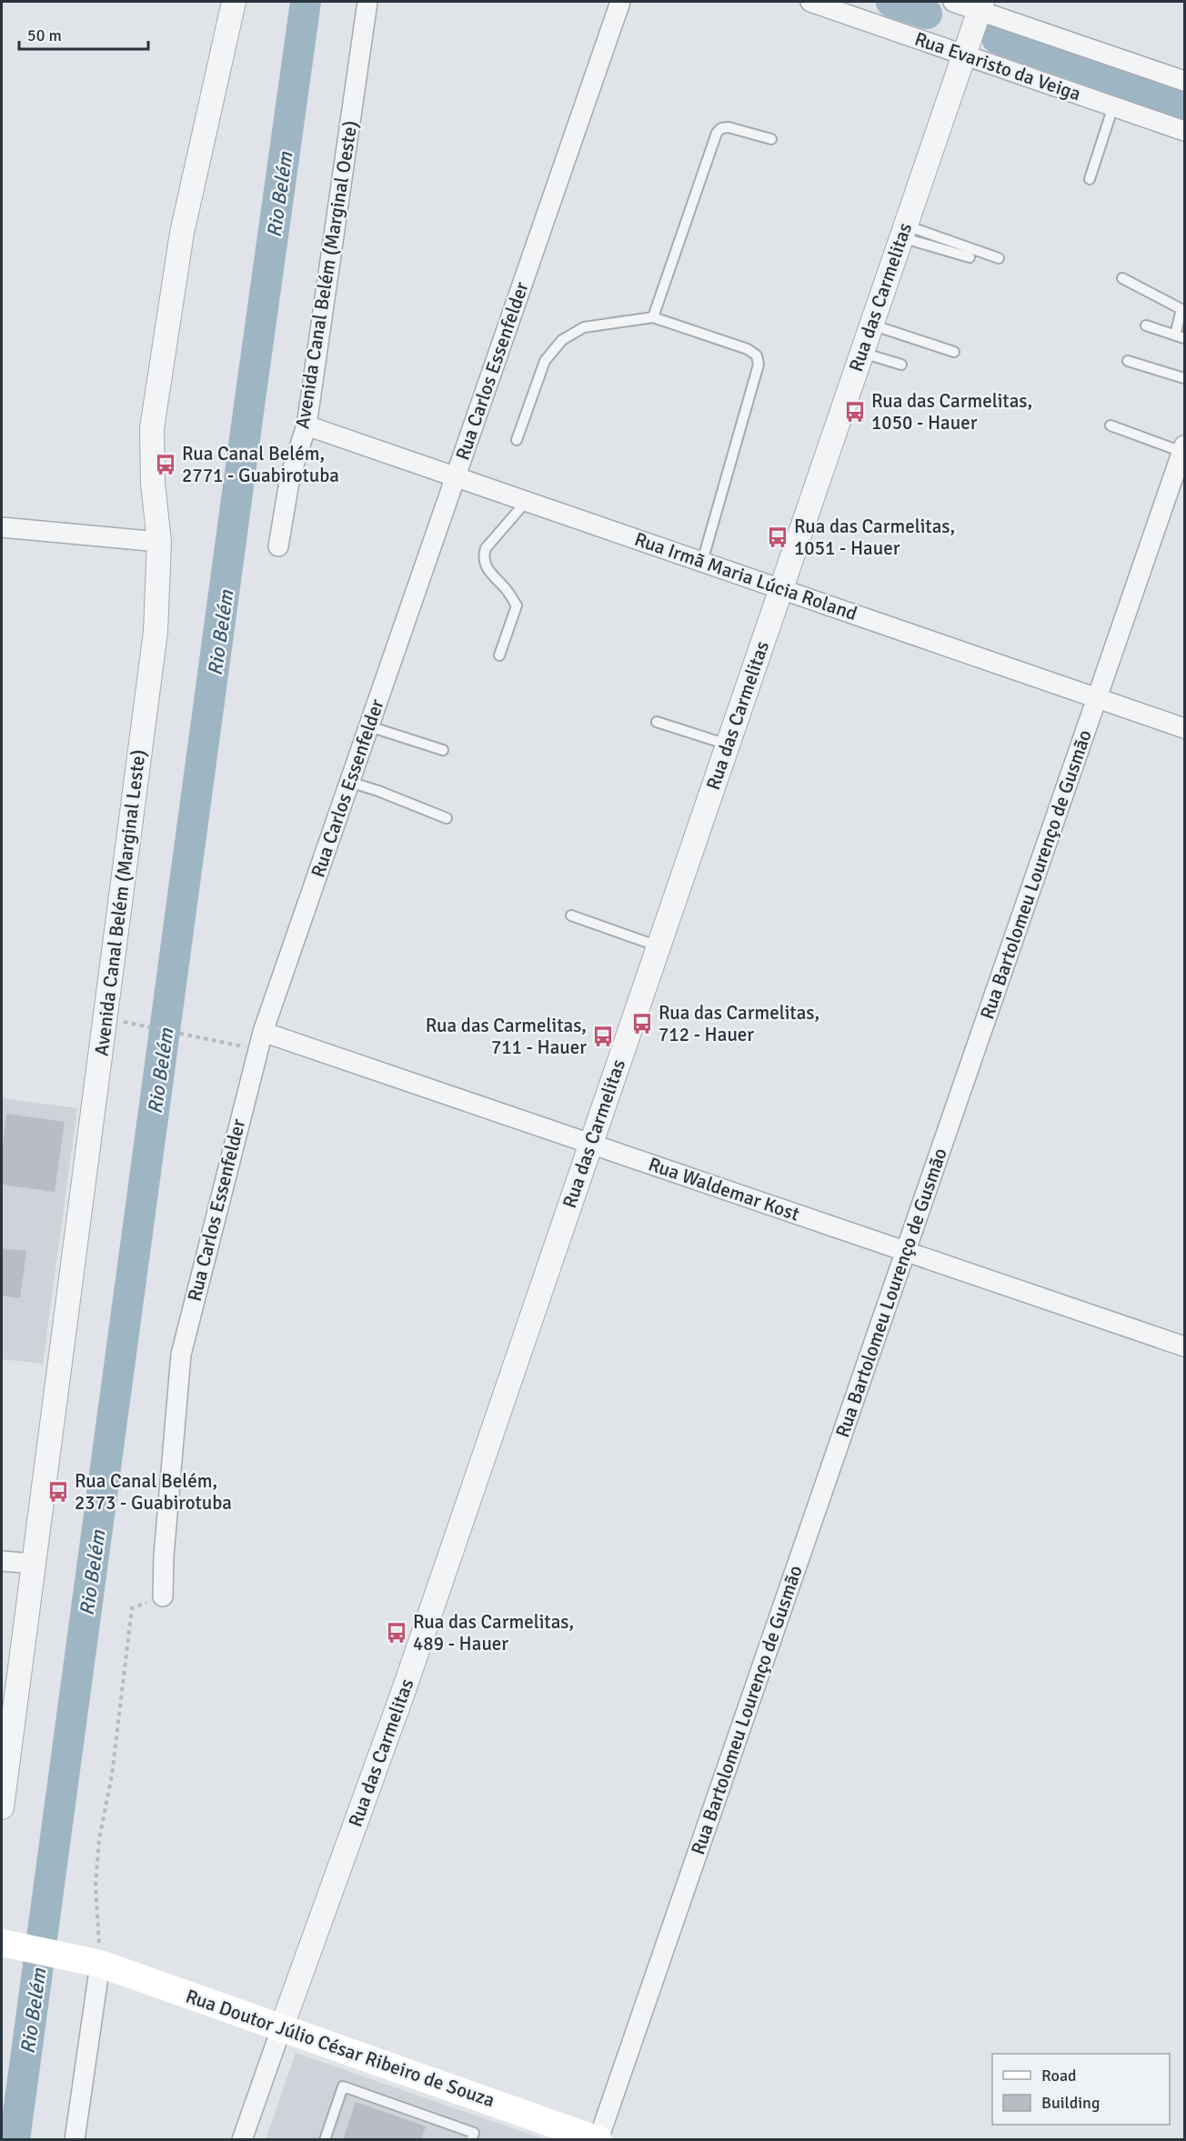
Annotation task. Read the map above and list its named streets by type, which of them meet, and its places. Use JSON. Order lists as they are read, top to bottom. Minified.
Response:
{"streets":{"main road":["Rua Doutor Júlio César Ribeiro de Souza"],"street":["Rua Evaristo da Veiga","Avenida Canal Belém (Marginal Oeste)","Rua das Carmelitas","Rua Carlos Essenfelder","Rua Irmã Maria Lúcia Roland","Rua Bartolomeu Lourenço de Gusmão","Avenida Canal Belém (Marginal Leste)","Rua Waldemar Kost"]},"crossings":[["Rua Evaristo da Veiga","Rua das Carmelitas"],["Avenida Canal Belém (Marginal Oeste)","Rua Irmã Maria Lúcia Roland"],["Rua das Carmelitas","Rua Irmã Maria Lúcia Roland"],["Rua das Carmelitas","Rua Waldemar Kost"],["Rua das Carmelitas","Rua Doutor Júlio César Ribeiro de Souza"],["Rua Carlos Essenfelder","Rua Irmã Maria Lúcia Roland"],["Rua Carlos Essenfelder","Rua Waldemar Kost"],["Rua Irmã Maria Lúcia Roland","Rua Bartolomeu Lourenço de Gusmão"],["Rua Bartolomeu Lourenço de Gusmão","Rua Waldemar Kost"],["Rua Bartolomeu Lourenço de Gusmão","Rua Doutor Júlio César Ribeiro de Souza"]],"water":["Rio Belém"],"places":{"bus stop":["Rua das Carmelitas, 1050 - Hauer","Rua Canal Belém, 2771 - Guabirotuba","Rua das Carmelitas, 1051 - Hauer","Rua das Carmelitas, 712 - Hauer","Rua das Carmelitas, 711 - Hauer","Rua Canal Belém, 2373 - Guabirotuba","Rua das Carmelitas, 489 - Hauer"]},"legend":["Road","Building"],"scale_bar":"50 m"}
